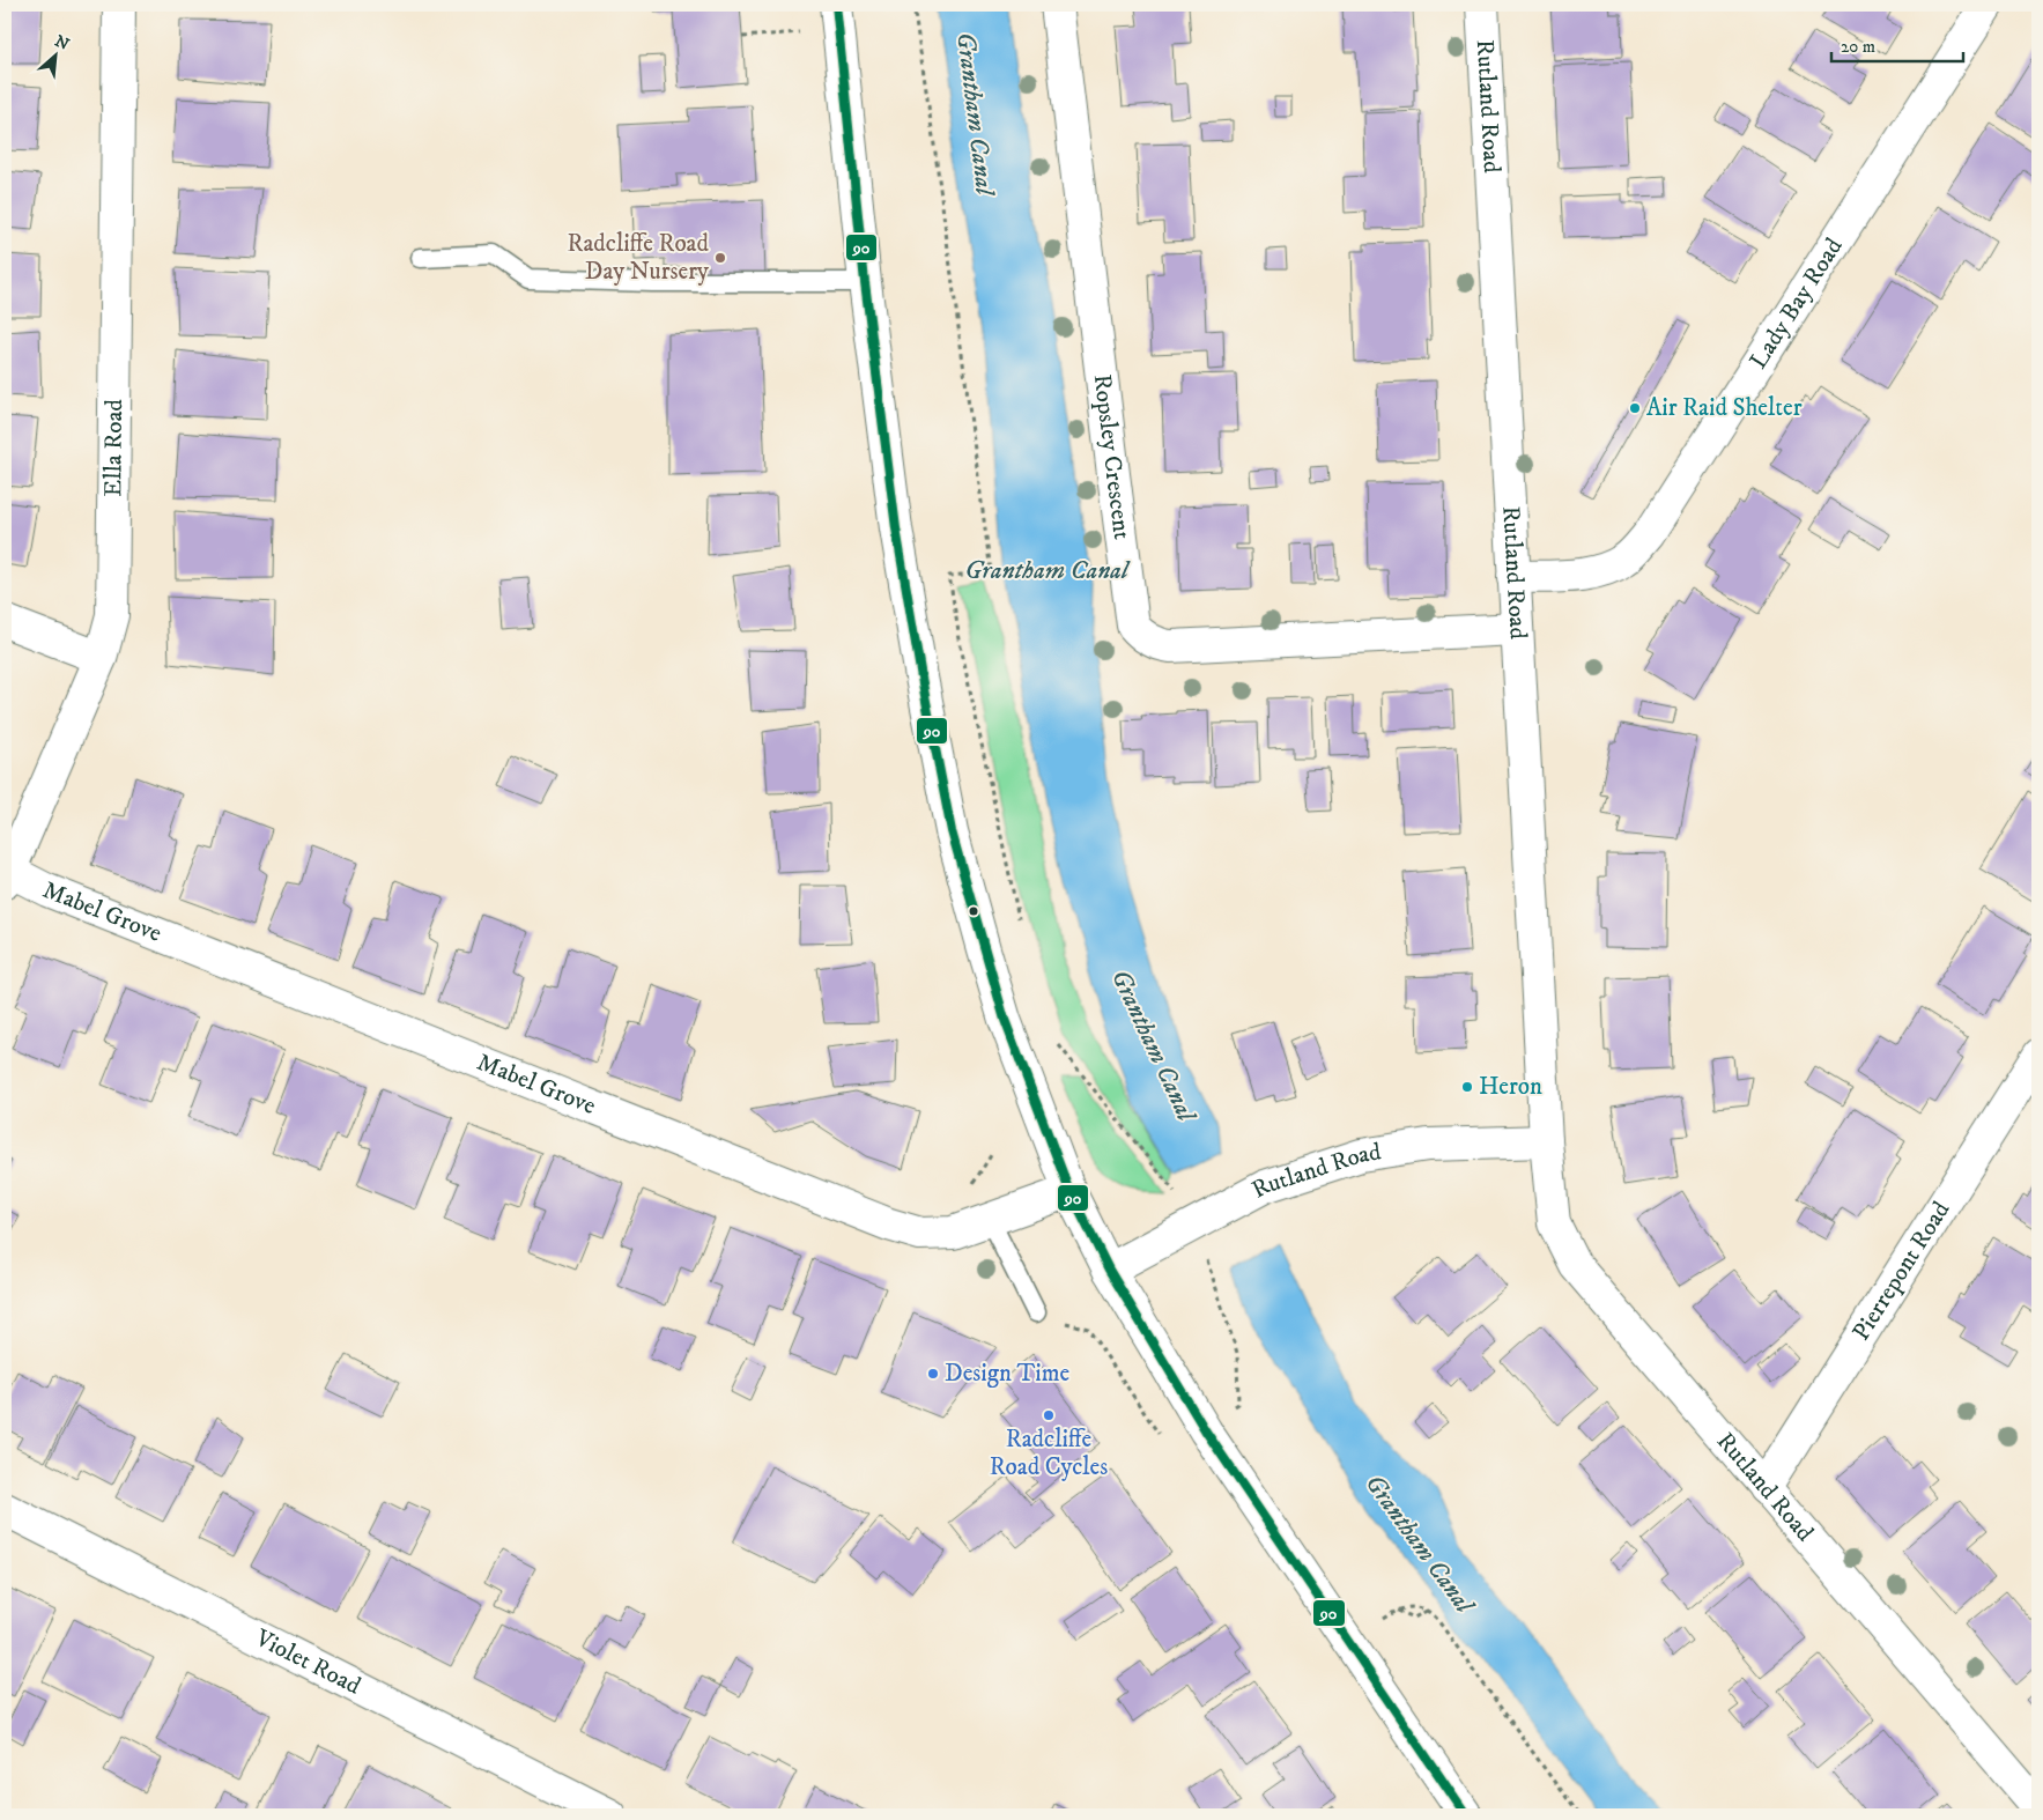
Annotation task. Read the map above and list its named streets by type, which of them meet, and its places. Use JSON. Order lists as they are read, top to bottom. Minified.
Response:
{"streets":{"main road":["Rutland Road","Lady Bay Road","Ella Road","Ropsley Crescent","Mabel Grove","Pierrepont Road","Violet Road"]},"crossings":[["Rutland Road","Lady Bay Road"],["Rutland Road","Ropsley Crescent"],["Rutland Road","Pierrepont Road"],["Ella Road","Mabel Grove"]],"water":["Grantham Canal"],"places":["Radcliffe Road Day Nursery","Air Raid Shelter","Heron","Design Time","Radcliffe Road Cycles"],"lines":["transit line 90"],"scale_bar":"20 m","north":"top right"}
